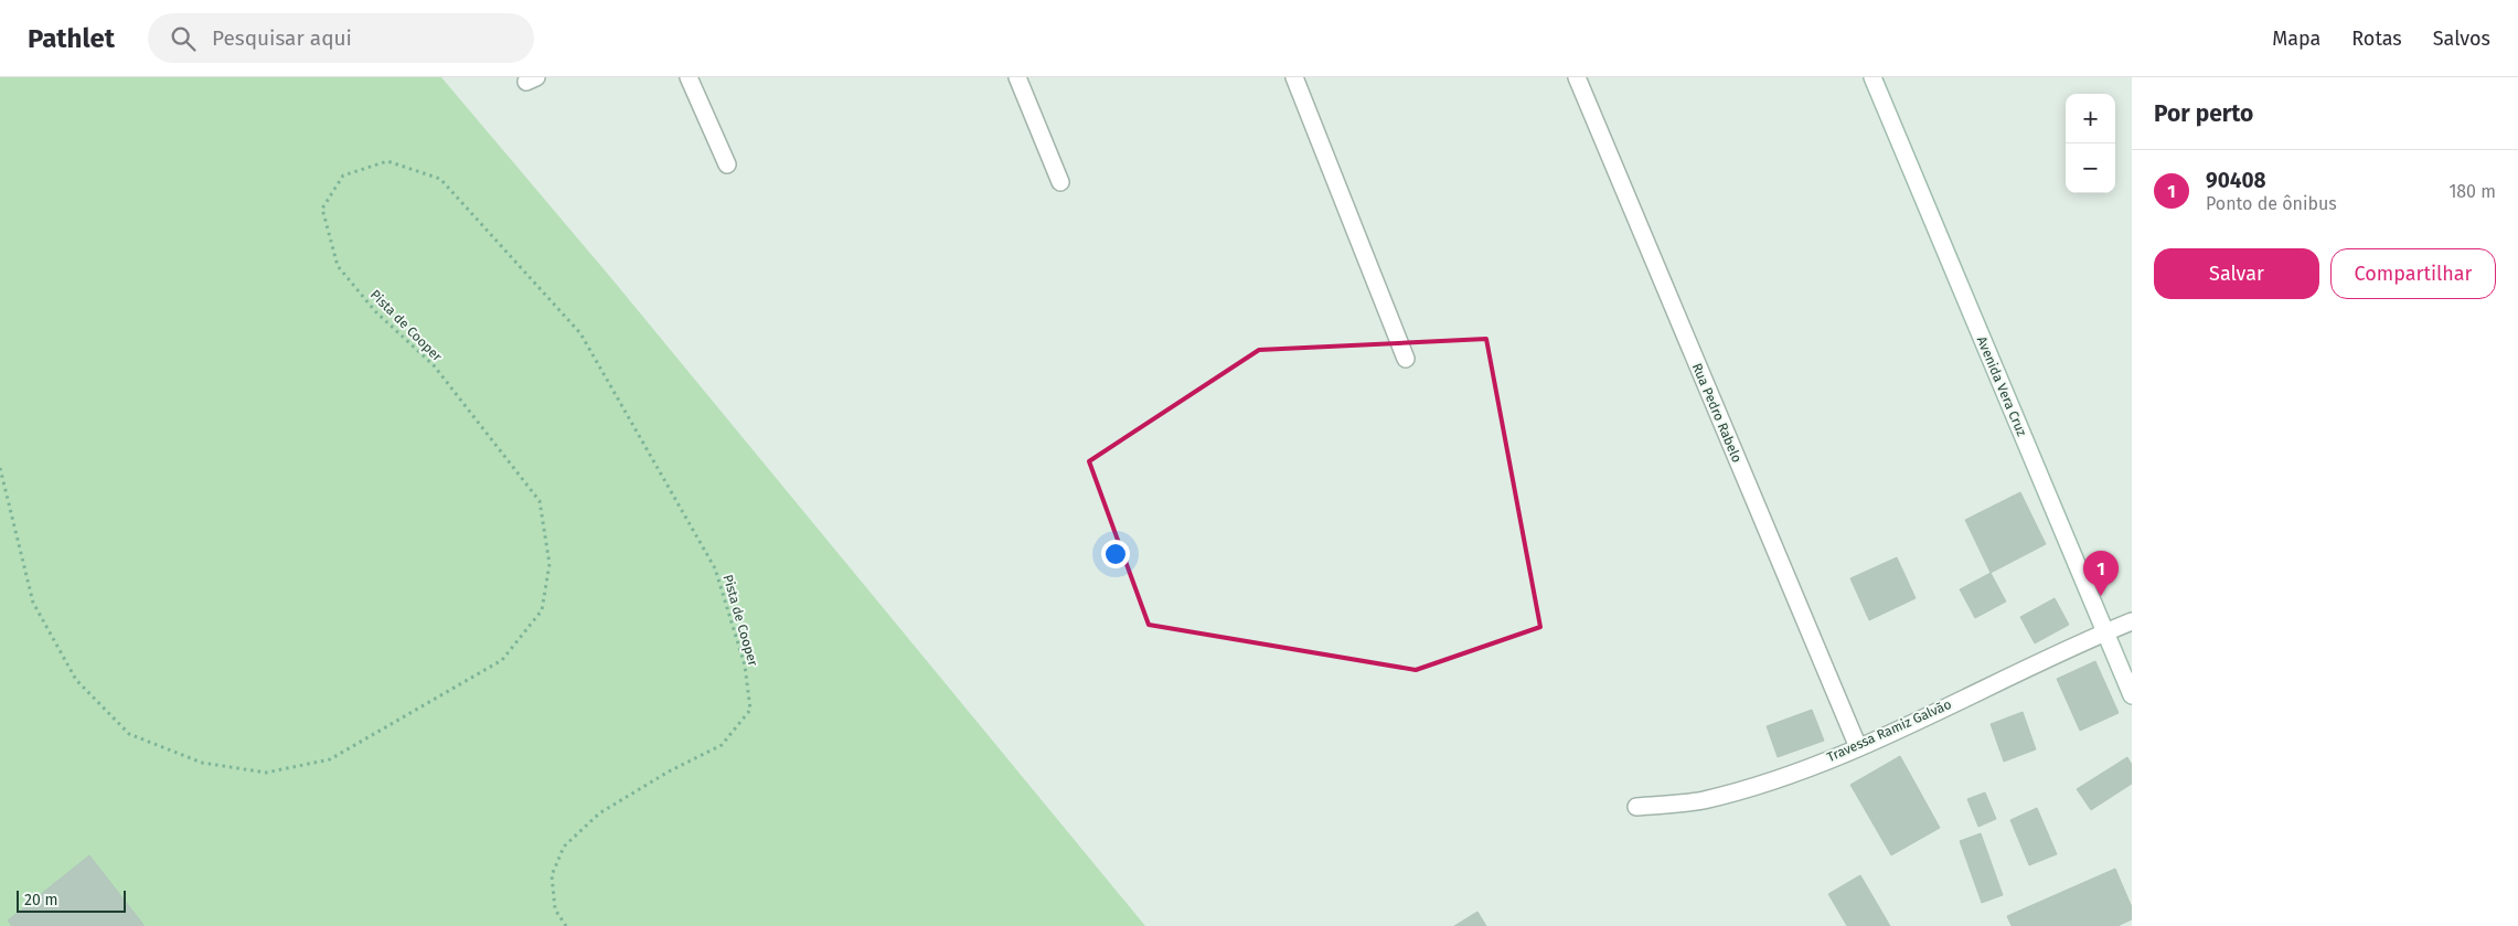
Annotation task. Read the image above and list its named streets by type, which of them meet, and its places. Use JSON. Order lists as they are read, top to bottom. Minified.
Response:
{"streets":{"street":["Avenida Vera Cruz","Rua Pedro Rabelo","Travessa Ramiz Galvão"],"path":["Pista de Cooper"]},"crossings":[["Avenida Vera Cruz","Travessa Ramiz Galvão"],["Rua Pedro Rabelo","Travessa Ramiz Galvão"]],"scale_bar":"20 m","page":{"header":"Pathlet","search":"Pesquisar aqui","nav":["Mapa","Rotas","Salvos"],"heading":"Por perto","map_buttons":["+","−"],"list":[{"mark":"1","name":"90408","note":"Ponto de ônibus","value":"180 m"}],"buttons":["Salvar","Compartilhar"],"pins":"1","scale":"20 m"}}
